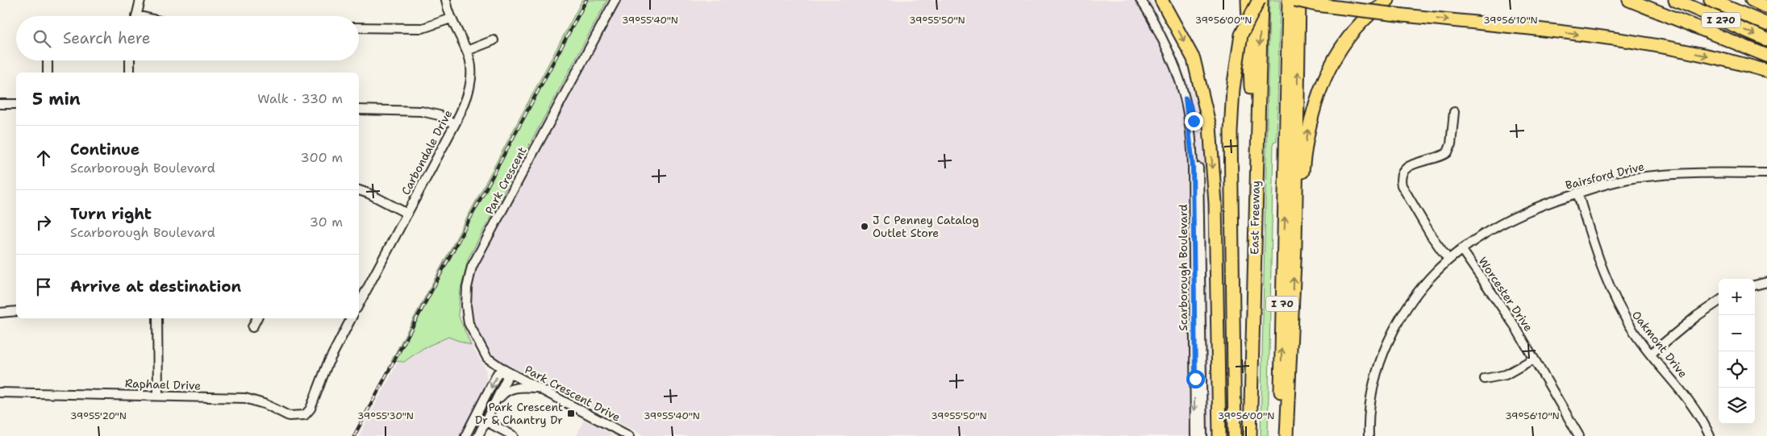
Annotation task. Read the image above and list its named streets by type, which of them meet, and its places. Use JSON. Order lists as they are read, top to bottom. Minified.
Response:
{"streets":{"highway":["I 270","East Freeway","I 70"],"street":["Carbondale Drive","Bairsford Drive","Park Crescent","Scarborough Boulevard","Worcester Drive","Oakmont Drive","Raphael Drive","Park Crescent Drive"]},"crossings":[["Bairsford Drive","Worcester Drive"],["Bairsford Drive","Oakmont Drive"],["Park Crescent","Park Crescent Drive"]],"places":{"other":["J C Penney Catalog Outlet Store"],"transit":["Park Crescent Dr & Chantry Dr"]},"page":{"search":"Search here","heading":["5 min","Walk · 330 m"],"list":[["Continue","Scarborough Boulevard","300 m"],["Turn right","Scarborough Boulevard","30 m"],"Arrive at destination"],"map_buttons":["+","−"]},"coordinates":["39°55'40\"N","39°55'50\"N","39°56'00\"N","39°56'10\"N","39°55'20\"N","39°55'30\"N"]}
